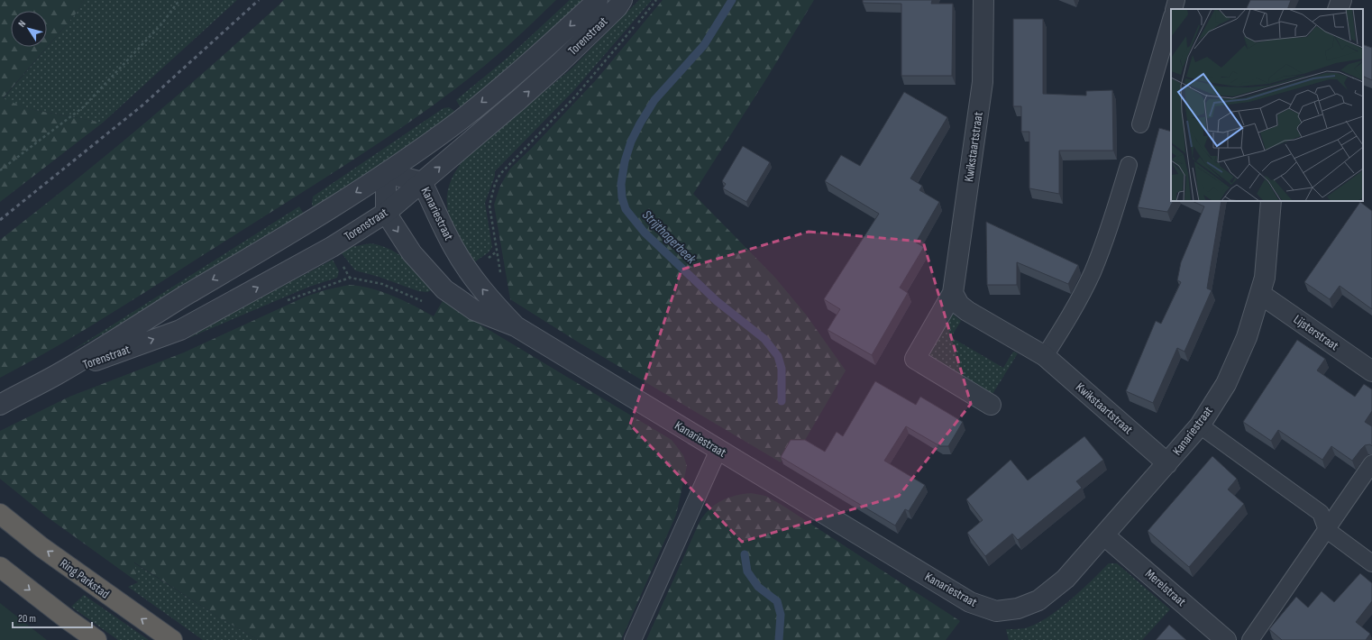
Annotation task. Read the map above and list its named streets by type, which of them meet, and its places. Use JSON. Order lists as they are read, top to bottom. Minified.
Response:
{"streets":{"highway":["Ring Parkstad"],"street":["Torenstraat","Kwikstaartstraat","Kanariestraat","Lijsterstraat","Merelstraat"]},"crossings":[["Torenstraat","Kanariestraat"],["Kwikstaartstraat","Kanariestraat"],["Kanariestraat","Lijsterstraat"],["Kanariestraat","Merelstraat"]],"water":["Strijthagerbeek"],"scale_bar":"20 m","north":"top left"}
